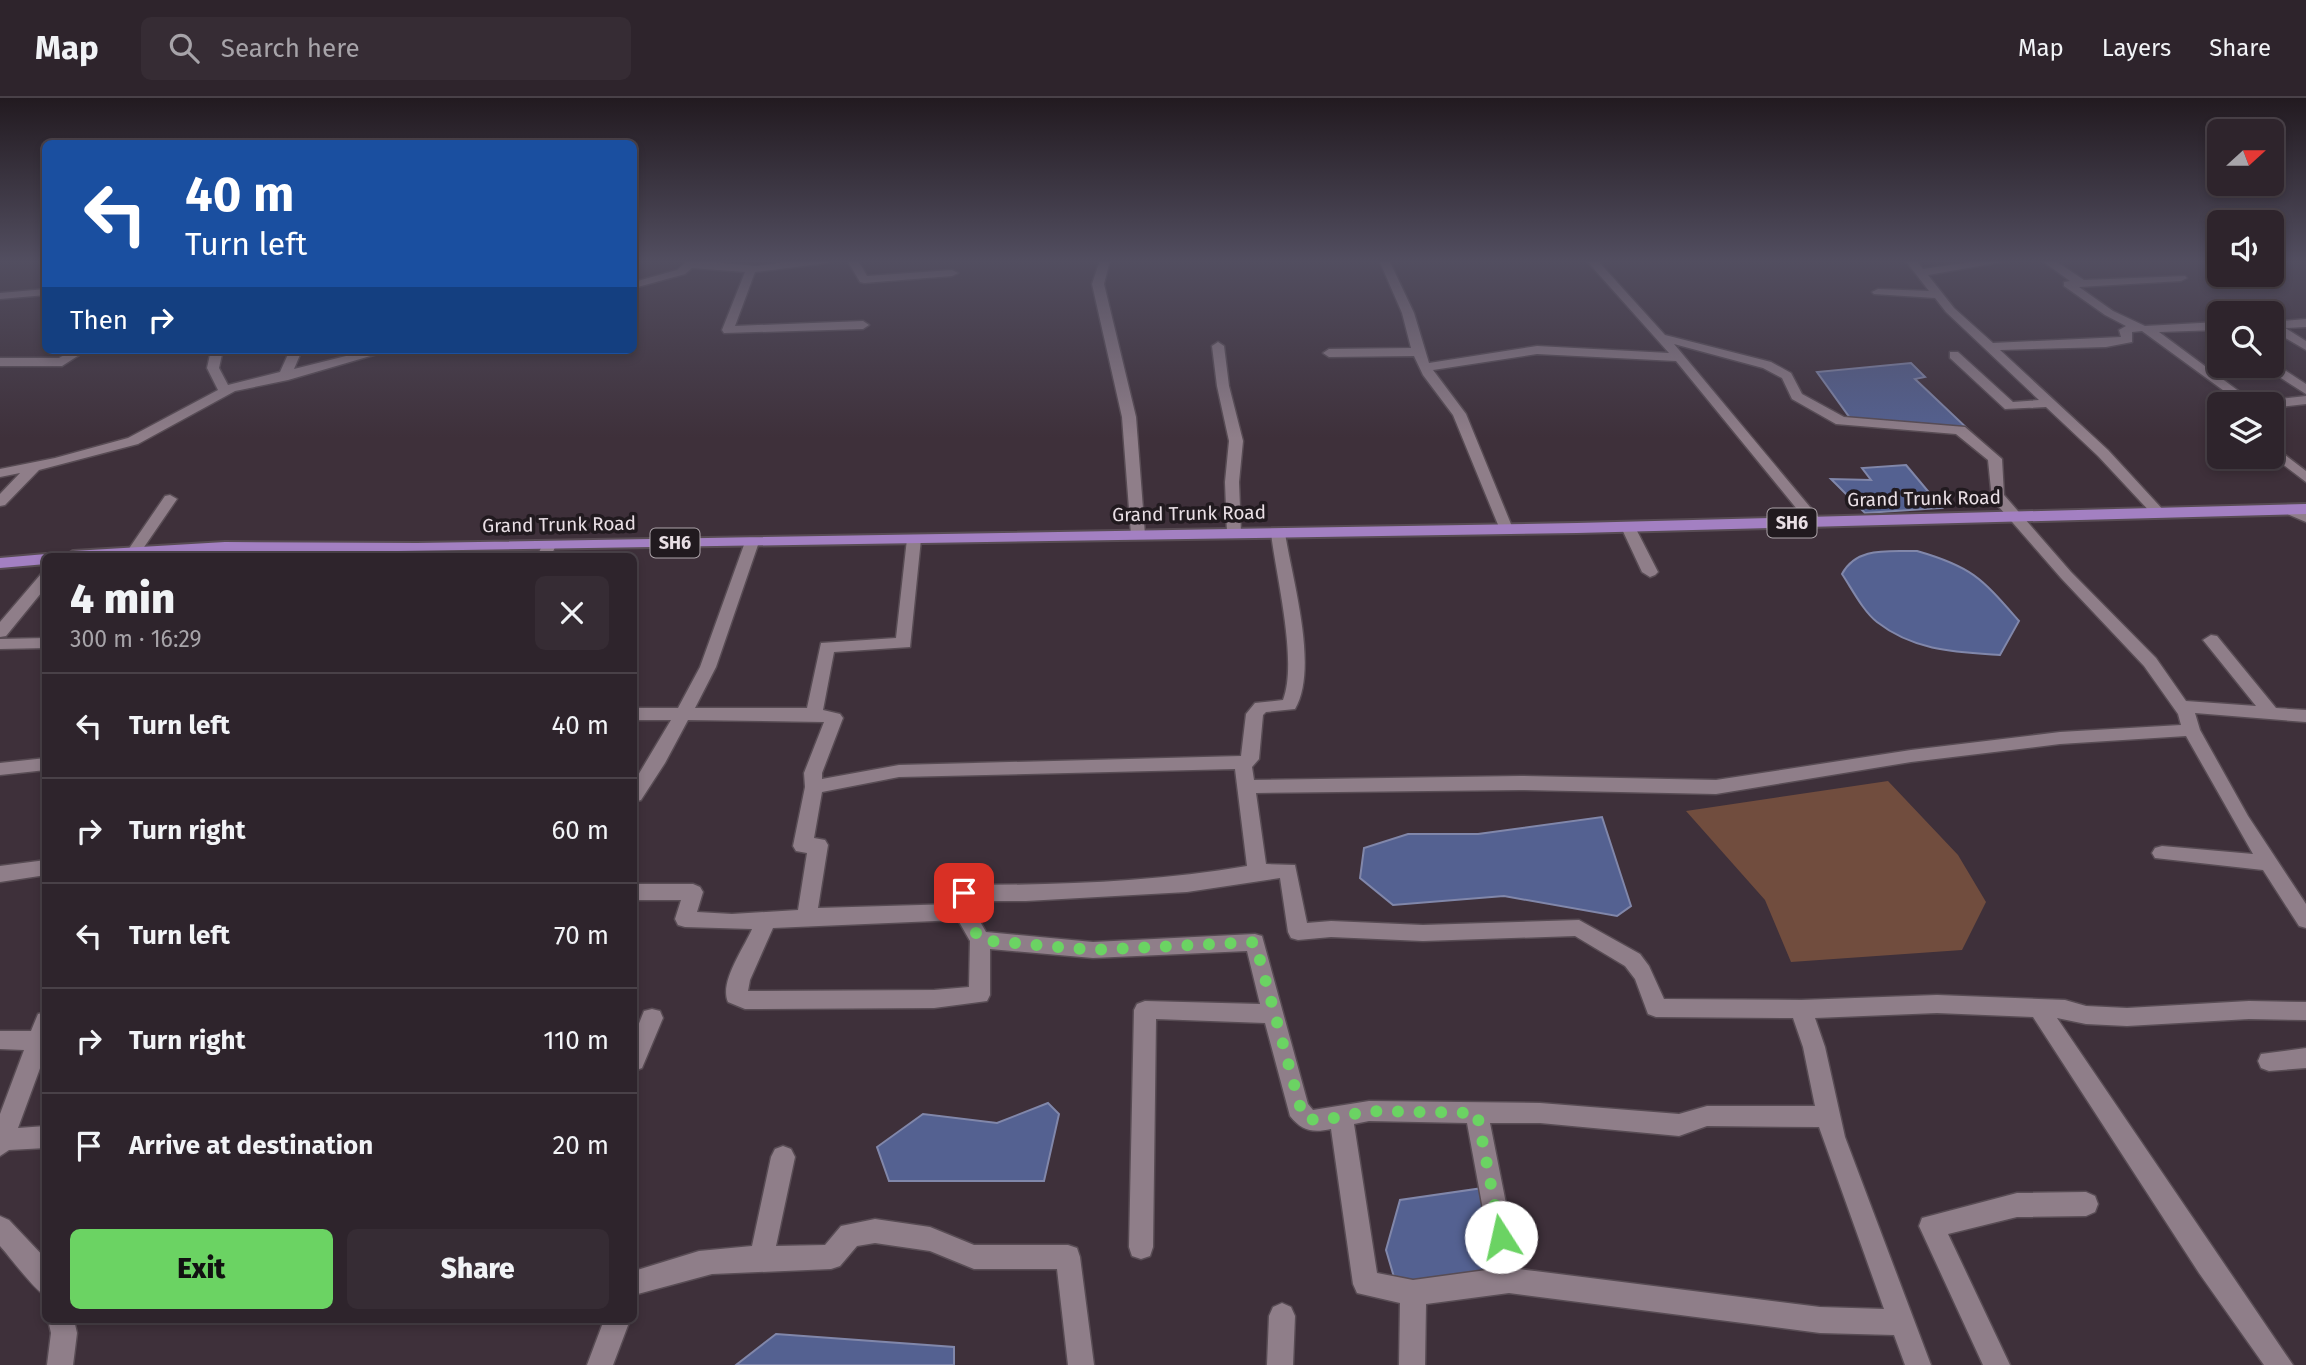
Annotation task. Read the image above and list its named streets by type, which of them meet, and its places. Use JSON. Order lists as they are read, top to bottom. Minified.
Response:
{"streets":{"main road":["Grand Trunk Road","SH6"]},"north":"right","page":{"header":"Map","search":"Search here","nav":["Map","Layers","Share"],"turn":["40 m","Turn left"],"then":"Then","heading":["4 min","300 m · 16:29"],"list":[{"name":"Turn left","value":"40 m"},{"name":"Turn right","value":"60 m"},{"name":"Turn left","value":"70 m"},{"name":"Turn right","value":"110 m"},{"name":"Arrive at destination","value":"20 m"}],"buttons":["Exit","Share"]}}
